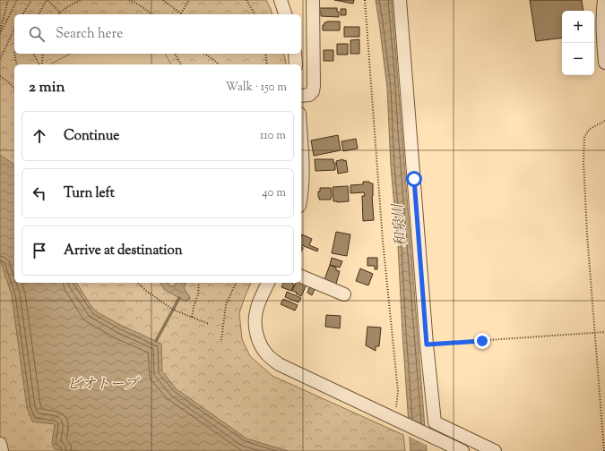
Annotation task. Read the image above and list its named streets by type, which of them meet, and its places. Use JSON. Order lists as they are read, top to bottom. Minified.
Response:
{"water":["和泉川","ビオトープ"],"page":{"map_buttons":["+","−"],"search":"Search here","heading":["2 min","Walk · 150 m"],"list":[["Continue","110 m"],["Turn left","40 m"],"Arrive at destination"]}}
